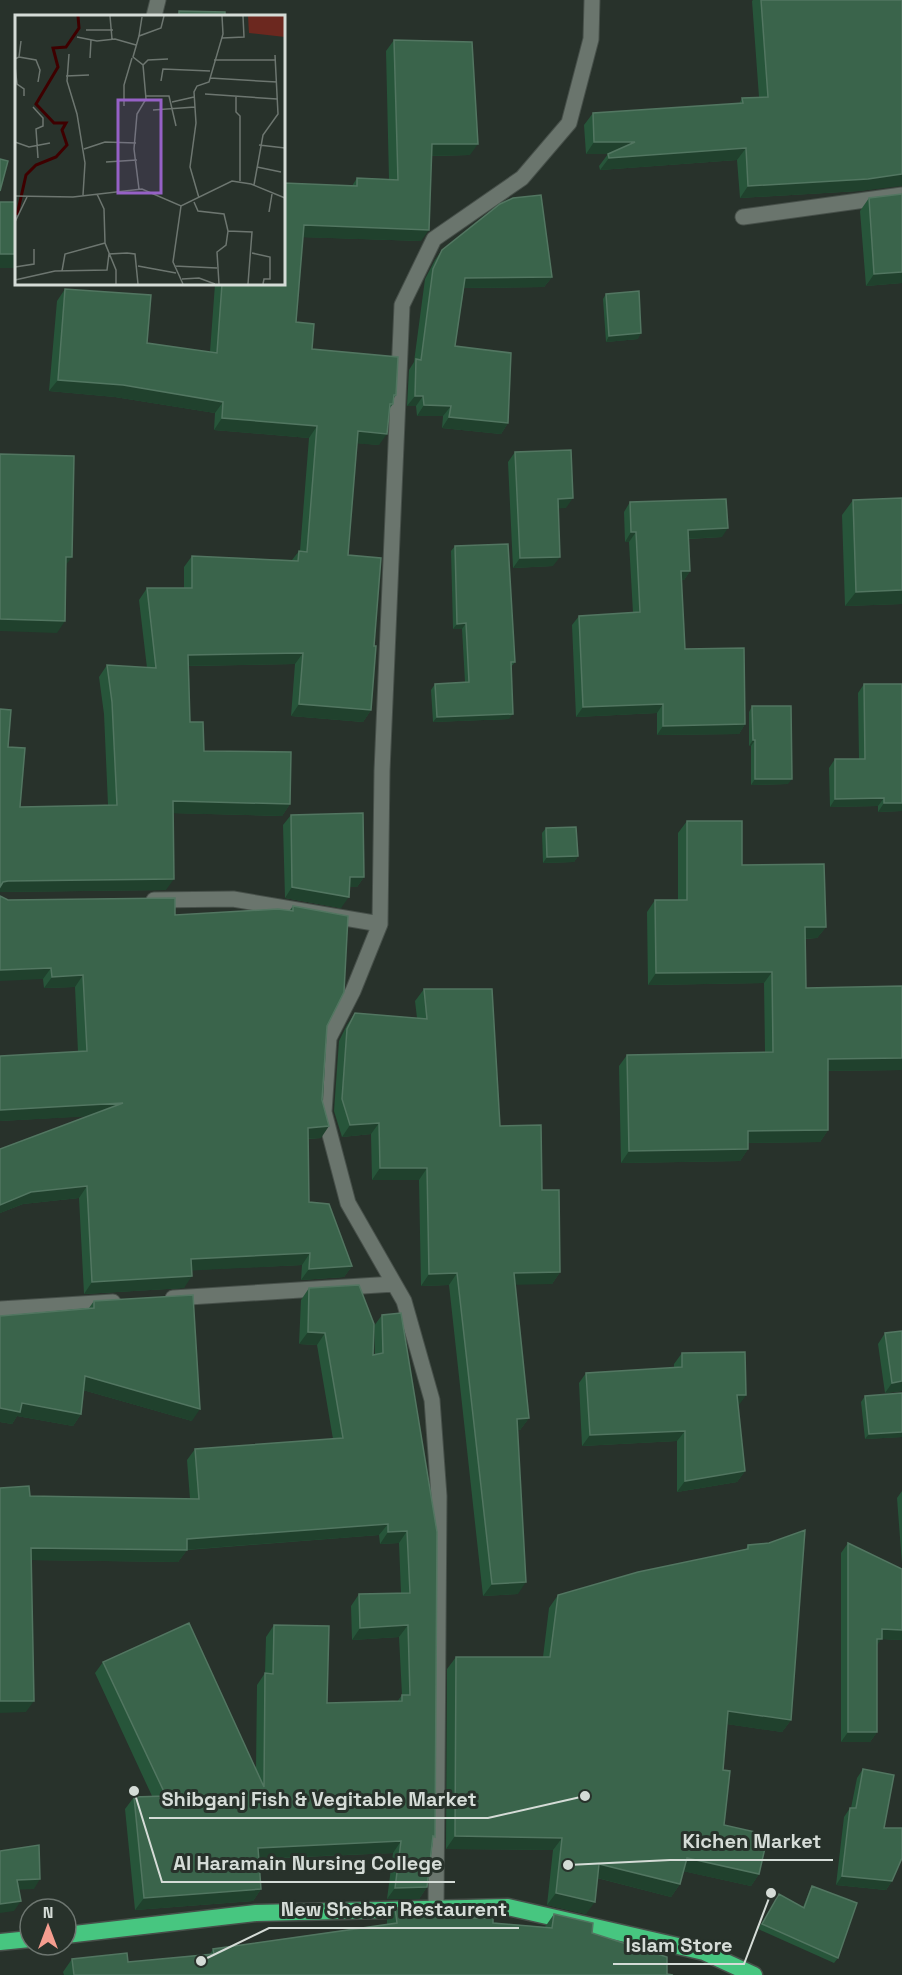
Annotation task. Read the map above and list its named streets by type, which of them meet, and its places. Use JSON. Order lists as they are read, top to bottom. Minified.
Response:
{"places":["Al Haramain Nursing College","Shibganj Fish & Vegitable Market","Kichen Market","Islam Store","New Shebar Restaurent"],"north":"top"}
